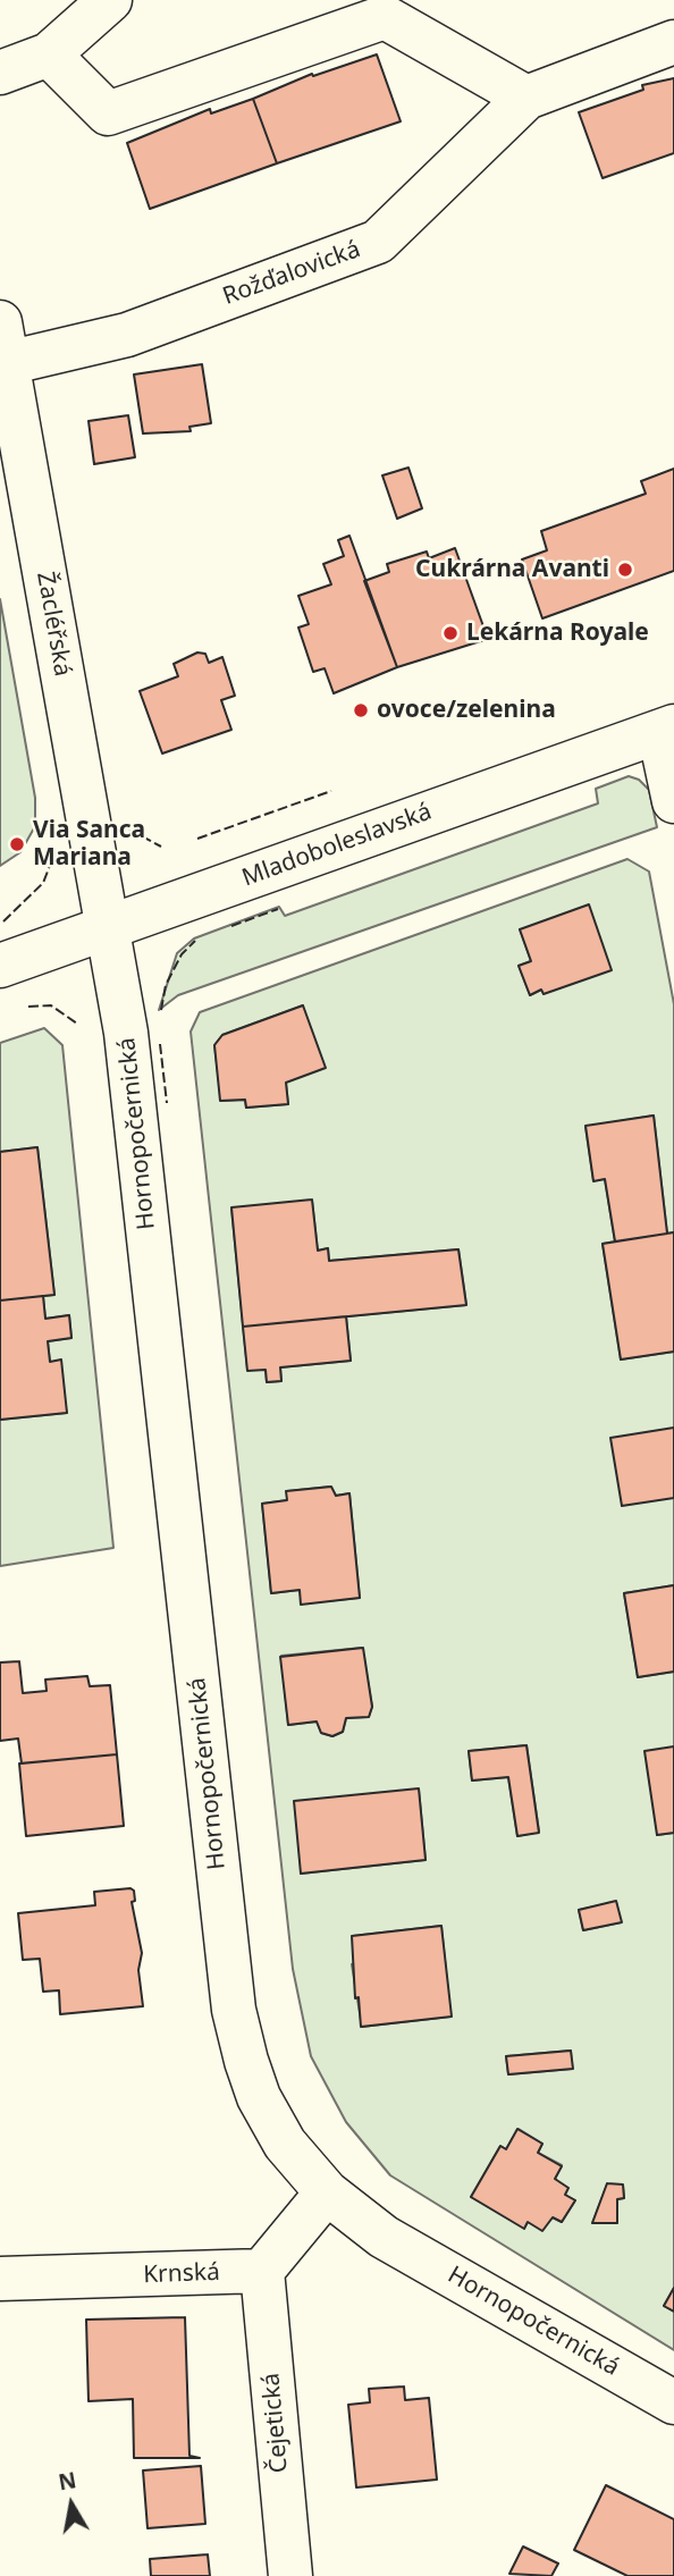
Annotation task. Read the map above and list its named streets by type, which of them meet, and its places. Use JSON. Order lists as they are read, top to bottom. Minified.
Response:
{"streets":{"street":["Rožďalovická","Žacléřská","Mladoboleslavská","Hornopočernická","Krnská","Čejetická"]},"crossings":[["Rožďalovická","Žacléřská"],["Žacléřská","Mladoboleslavská"],["Žacléřská","Hornopočernická"],["Mladoboleslavská","Hornopočernická"],["Krnská","Čejetická"]],"places":["Cukrárna Avanti","Lekárna Royale","ovoce/zelenina","Via Sanca Mariana"],"north":"top"}
